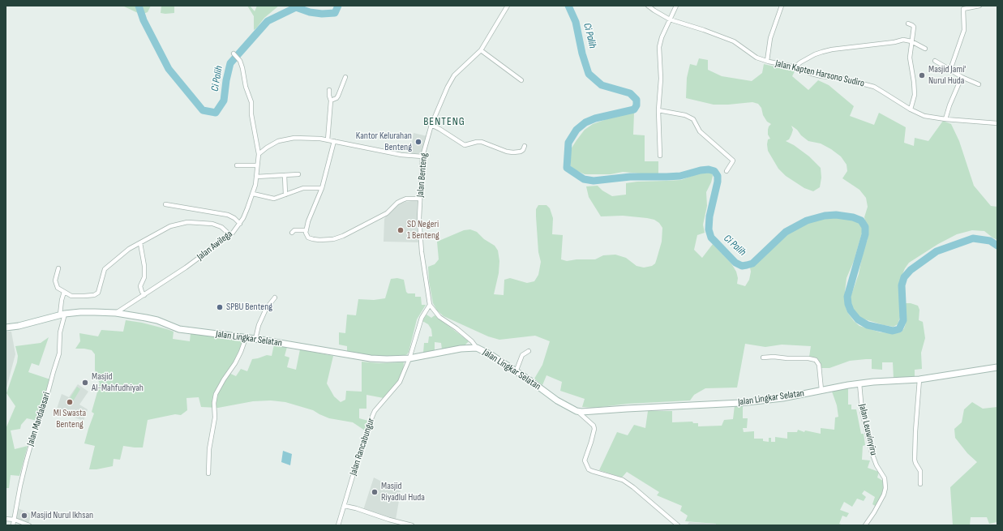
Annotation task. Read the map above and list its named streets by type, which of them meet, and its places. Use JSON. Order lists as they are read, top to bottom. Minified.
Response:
{"streets":{"street":["Jalan Kapten Harsono Sudiro","Jalan Benteng","Jalan Awilega","Jalan Lingkar Selatan","Jalan Mandalasari","Jalan Leuwinyiru","Jalan Rancabungur"]},"crossings":[["Jalan Benteng","Jalan Rancabungur"],["Jalan Awilega","Jalan Lingkar Selatan"],["Jalan Lingkar Selatan","Jalan Mandalasari"],["Jalan Lingkar Selatan","Jalan Leuwinyiru"],["Jalan Lingkar Selatan","Jalan Rancabungur"]],"districts":["BENTENG"],"water":["Ci Palih"],"places":["Masjid Jami' Nurul Huda","Kantor Kelurahan Benteng","SD Negeri 1 Benteng","SPBU Benteng","Masjid Al-Mahfudhiyah","MI Swasta Benteng","Masjid Riyadlul Huda","Masjid Nurul Ikhsan"]}
